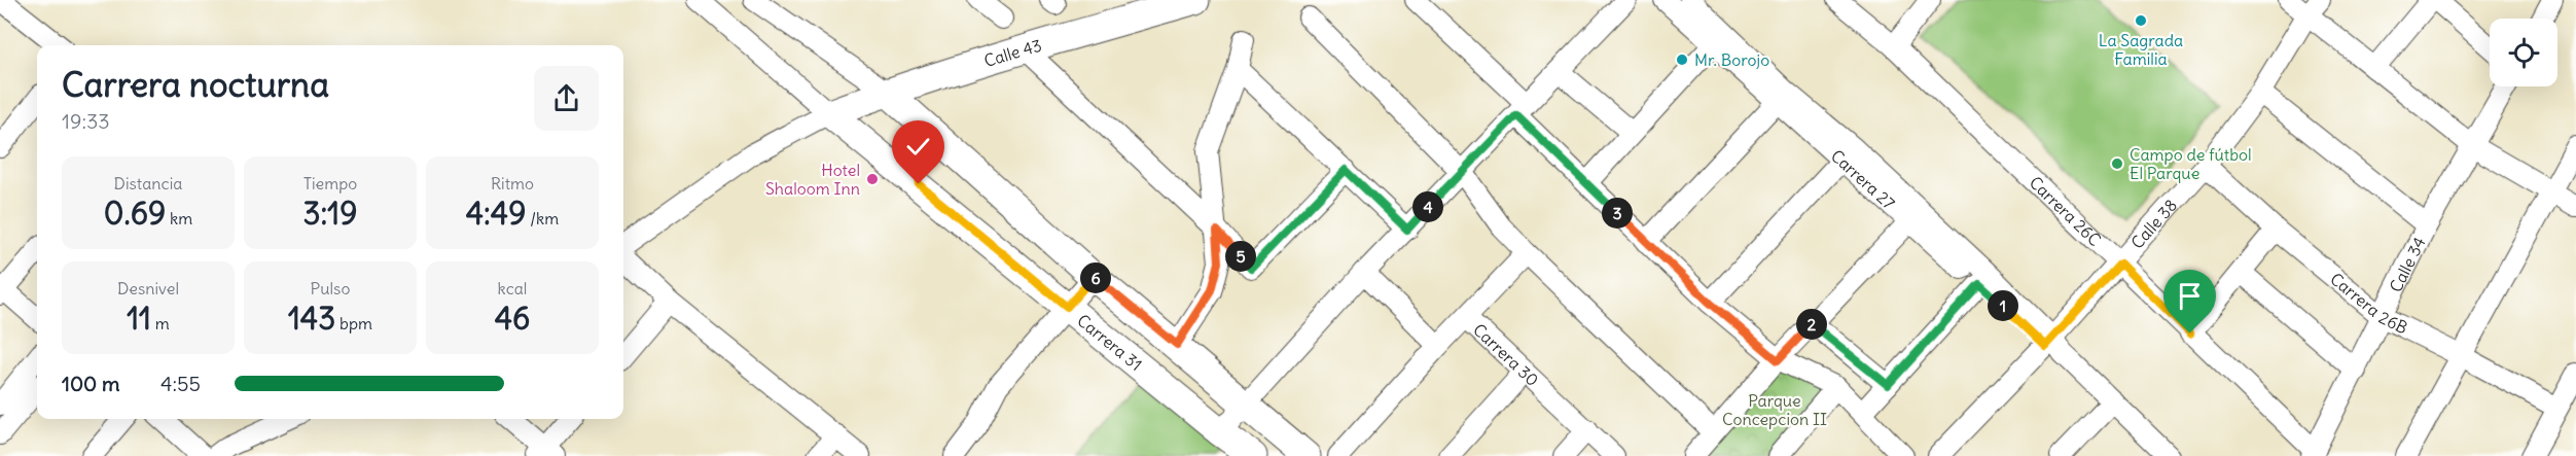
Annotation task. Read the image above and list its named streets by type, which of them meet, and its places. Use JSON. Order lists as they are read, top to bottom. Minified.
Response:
{"streets":{"street":["Calle 43","Carrera 27","Carrera 26C","Calle 38","Calle 34","Carrera 26B","Carrera 31","Carrera 30"]},"crossings":[["Calle 43","Carrera 31"],["Carrera 27","Calle 38"],["Carrera 26C","Calle 38"],["Carrera 26C","Calle 34"],["Calle 38","Carrera 26B"],["Calle 34","Carrera 26B"]],"parks":["Parque Concepcion II"],"places":["La Sagrada Familia","Mr. Borojo","Campo de fútbol El Parque","Hotel Shaloom Inn"],"page":{"heading":["Carrera nocturna","19:33"],"stats":[["Distancia","0.69 km"],["Tiempo","3:19"],["Ritmo","4:49 /km"],["Desnivel","11 m"],["Pulso","143 bpm"],["kcal","46"]],"pins":["4","3","5","6","1","2"],"list":[{"name":"100 m","note":"4:55"}]}}
